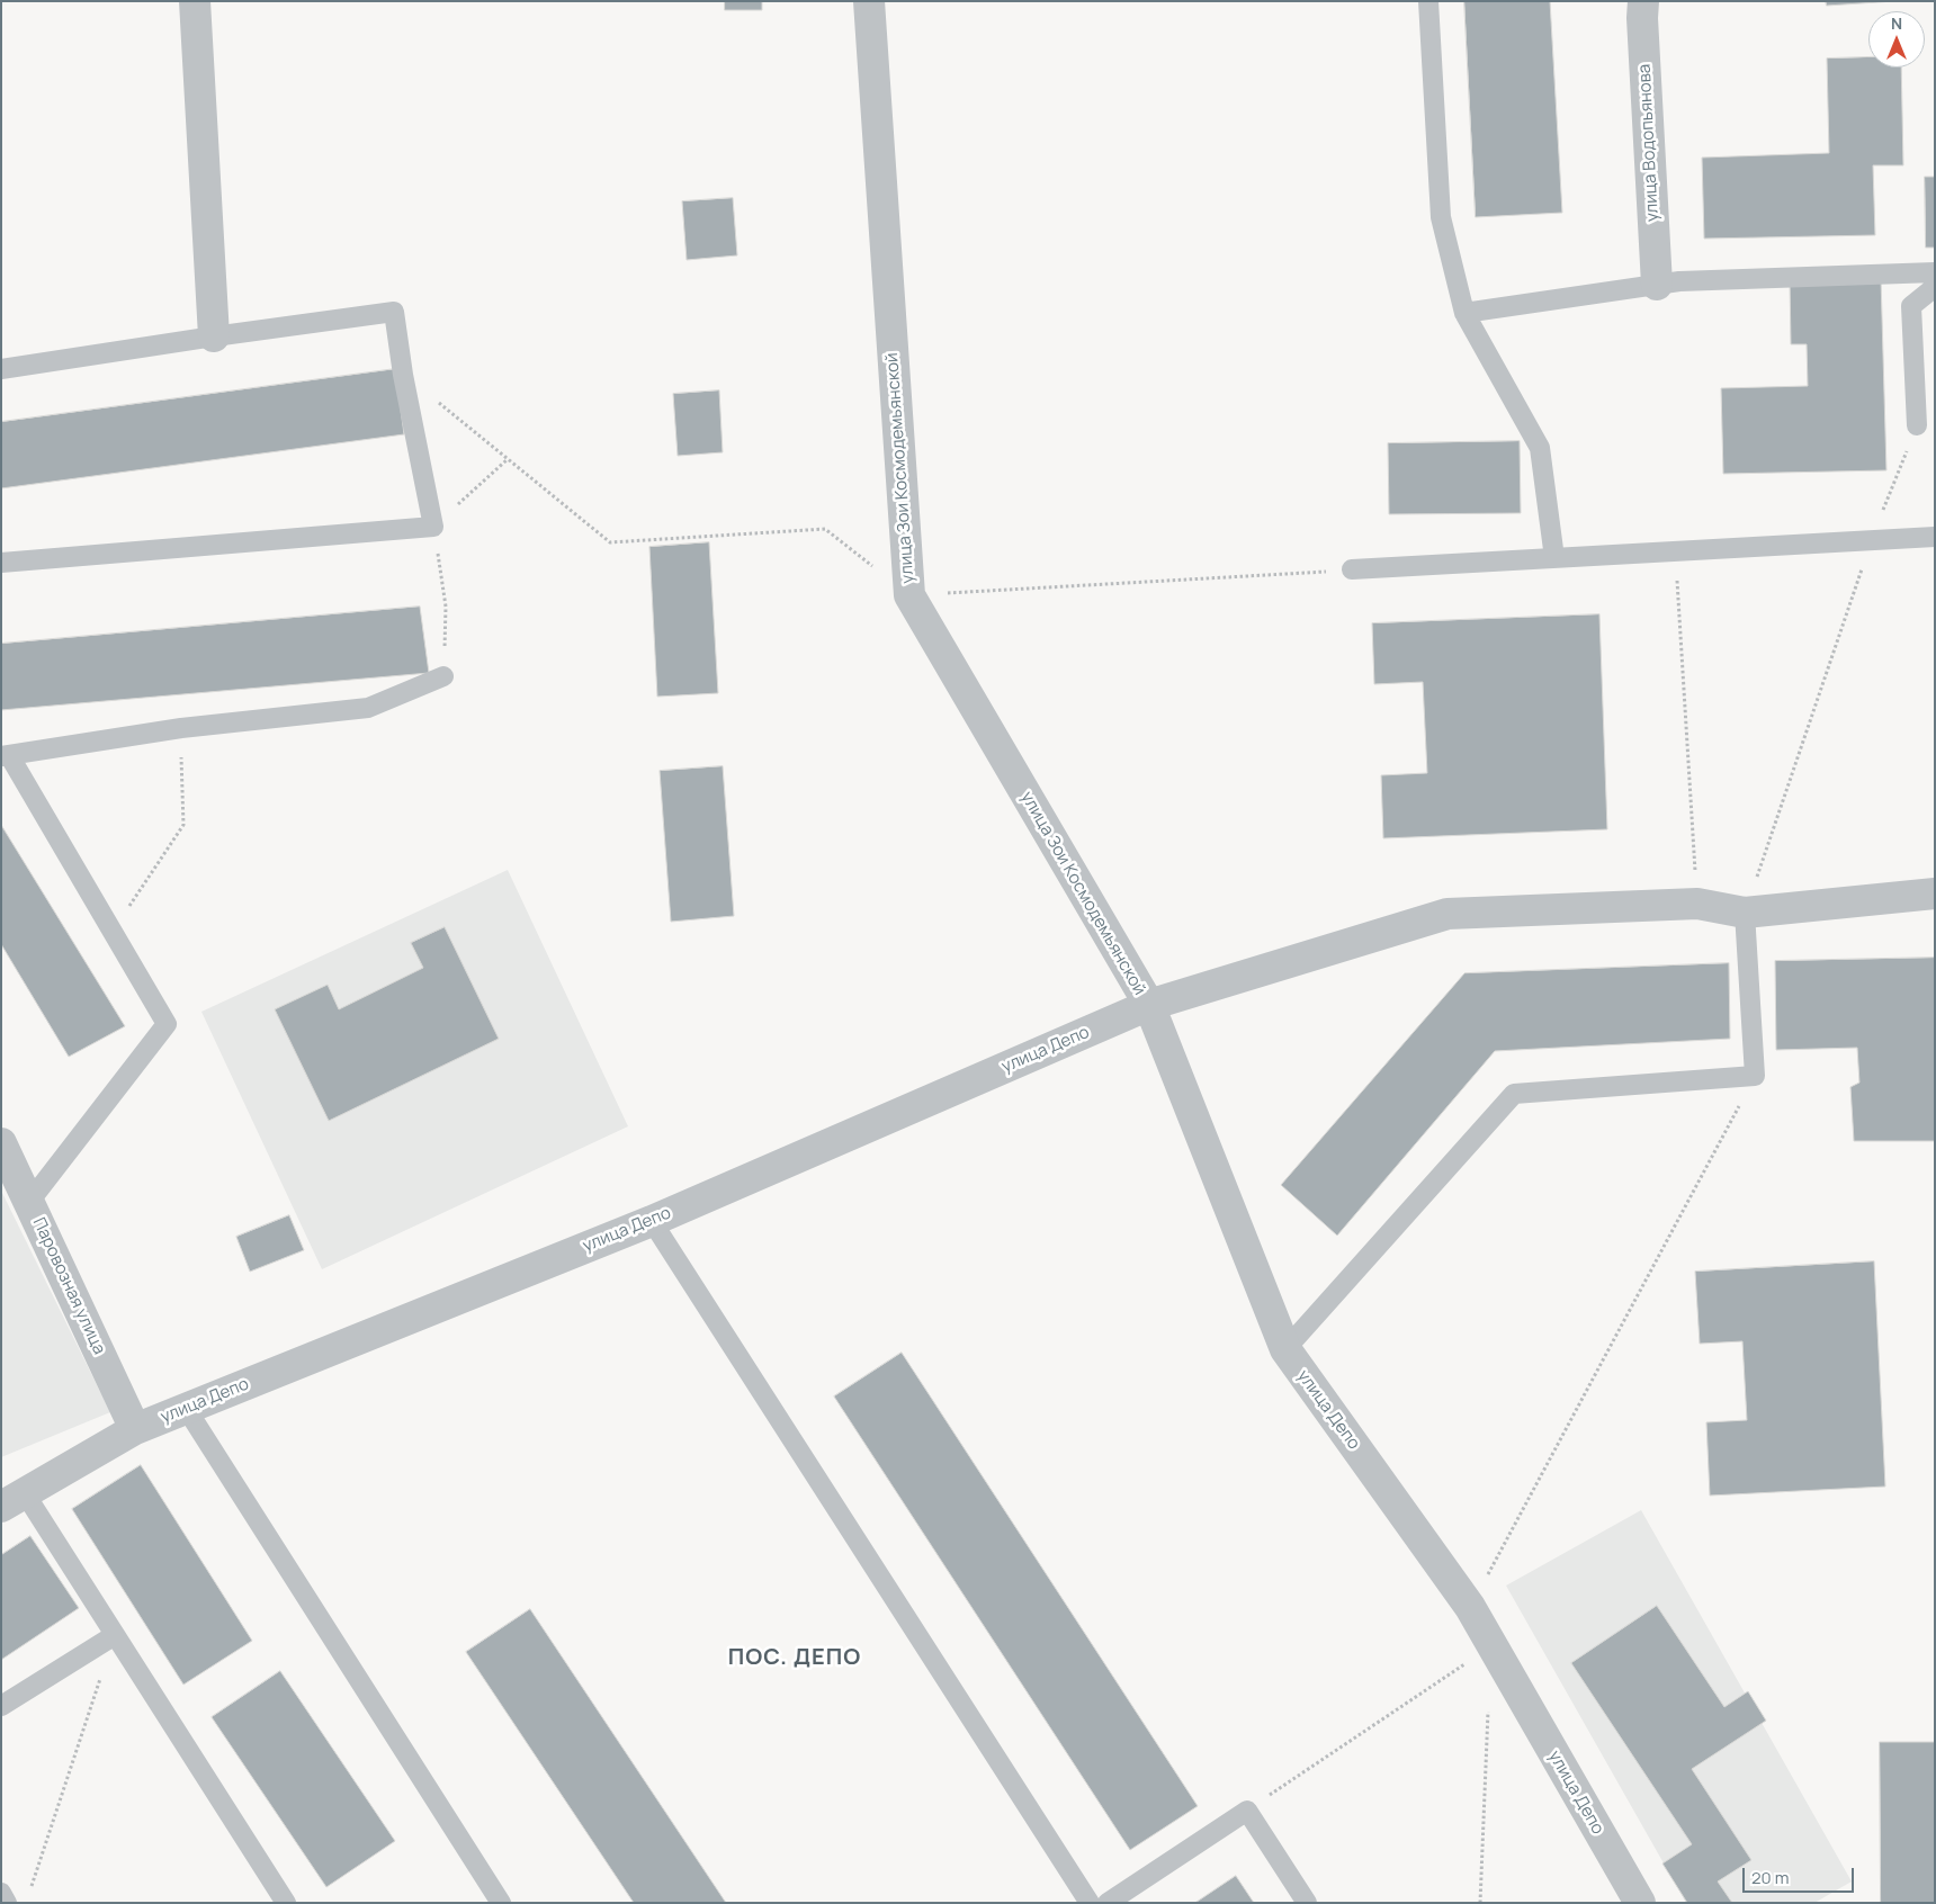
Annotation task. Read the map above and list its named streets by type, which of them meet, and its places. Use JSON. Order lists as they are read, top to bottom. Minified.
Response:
{"streets":{"street":["улица Водопьянова","улица Зои Космодемьянской","улица Депо","Паровозная улица"]},"crossings":[["улица Зои Космодемьянской","улица Депо"],["улица Депо","Паровозная улица"]],"districts":["ПОС. ДЕПО"],"scale_bar":"20 m","north":"top"}
